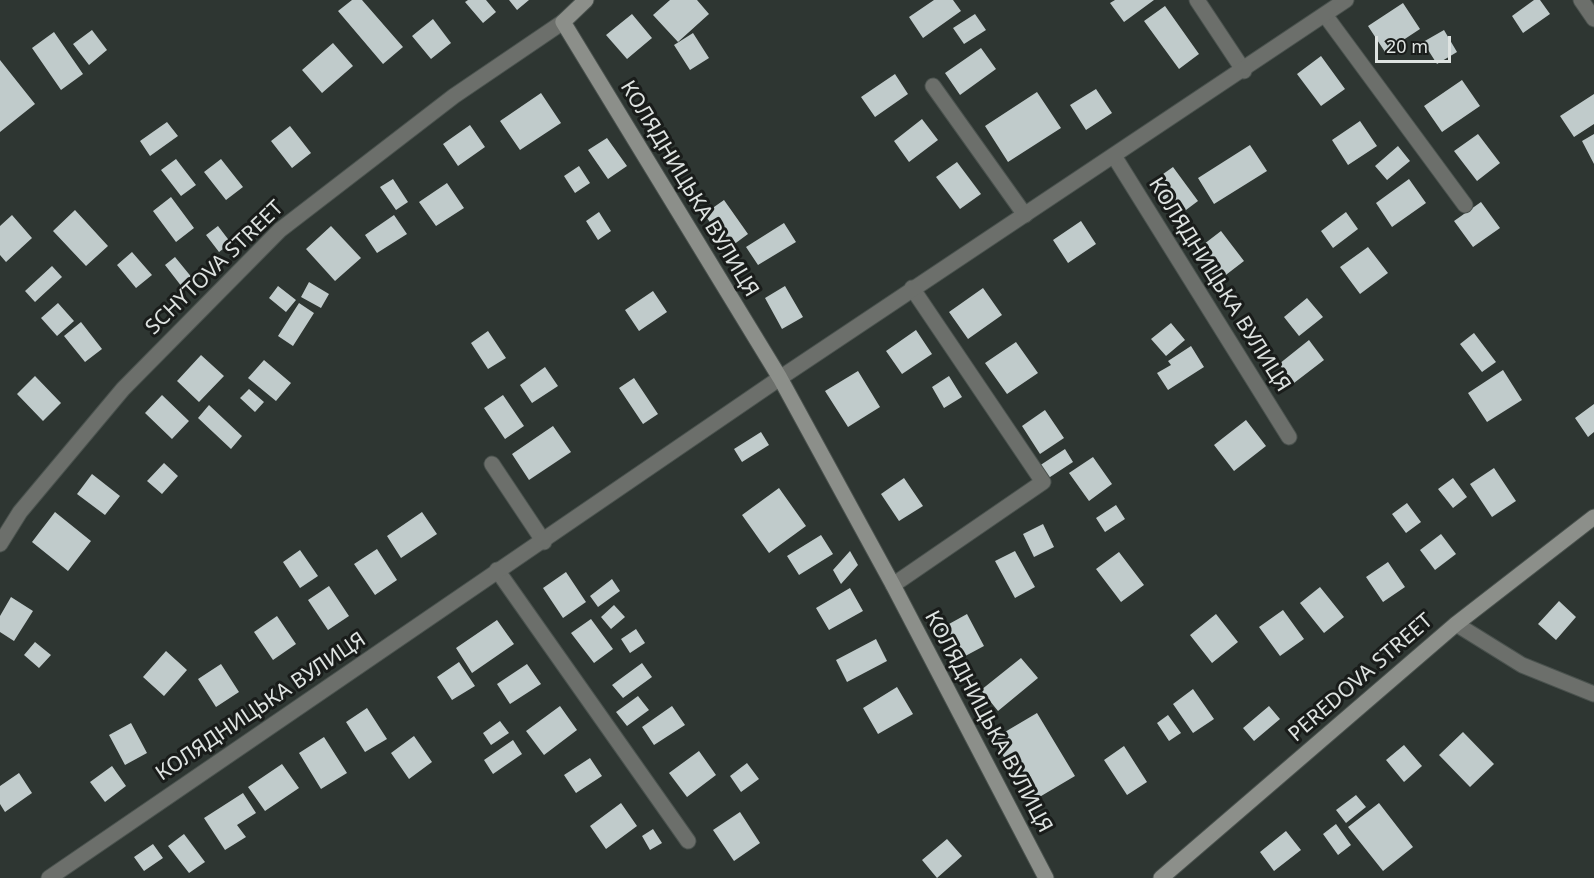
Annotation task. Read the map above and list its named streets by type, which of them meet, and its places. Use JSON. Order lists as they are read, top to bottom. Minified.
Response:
{"streets":{"street":["КОЛЯДНИЦЬКА ВУЛИЦЯ","SCHYTOVA STREET","PEREDOVA STREET"]},"crossings":[["КОЛЯДНИЦЬКА ВУЛИЦЯ","SCHYTOVA STREET"]],"scale_bar":"20 m"}
